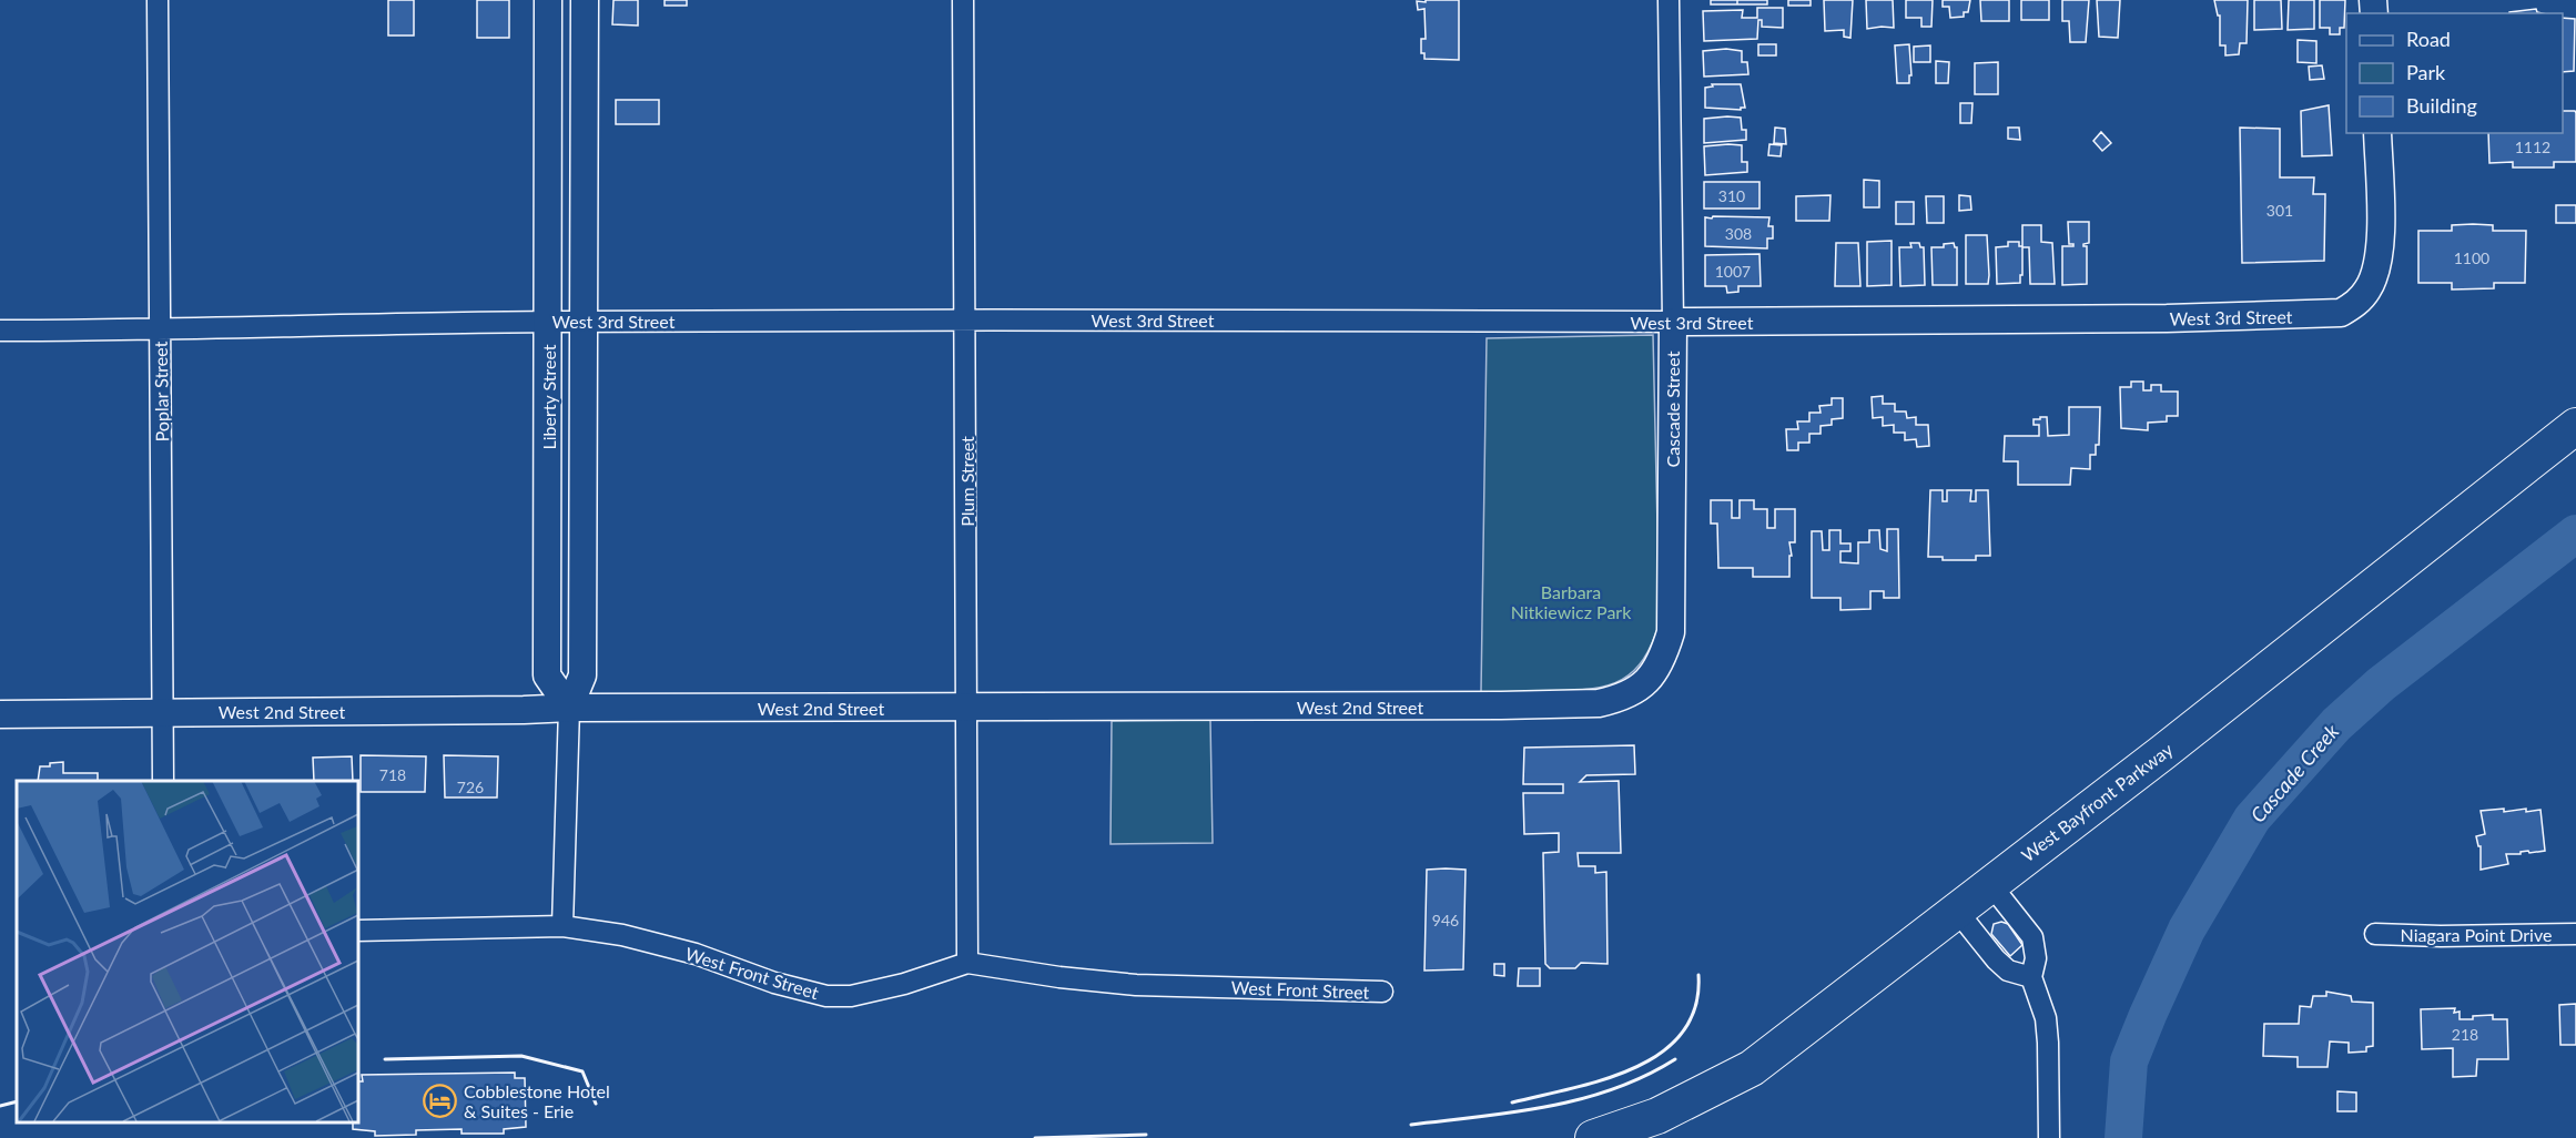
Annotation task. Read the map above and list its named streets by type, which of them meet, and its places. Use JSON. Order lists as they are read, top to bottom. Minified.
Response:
{"streets":{"highway":["West Bayfront Parkway"],"street":["West 3rd Street","Poplar Street","Liberty Street","Cascade Street","Plum Street","West 2nd Street","Niagara Point Drive","West Front Street"]},"crossings":[["West 3rd Street","Poplar Street"],["West 3rd Street","Liberty Street"],["West 3rd Street","Cascade Street"],["West 3rd Street","Plum Street"],["Poplar Street","West 2nd Street"],["Liberty Street","West 2nd Street"],["Liberty Street","West Front Street"],["Cascade Street","West 2nd Street"],["Plum Street","West 2nd Street"],["Plum Street","West Front Street"]],"water":["Cascade Creek"],"parks":["Barbara Nitkiewicz Park"],"places":{"hotel":["Cobblestone Hotel & Suites - Erie"]},"house_numbers":["1112","310","301","308","1100","1007","718","726","946","218"],"legend":["Road","Park","Building"]}
